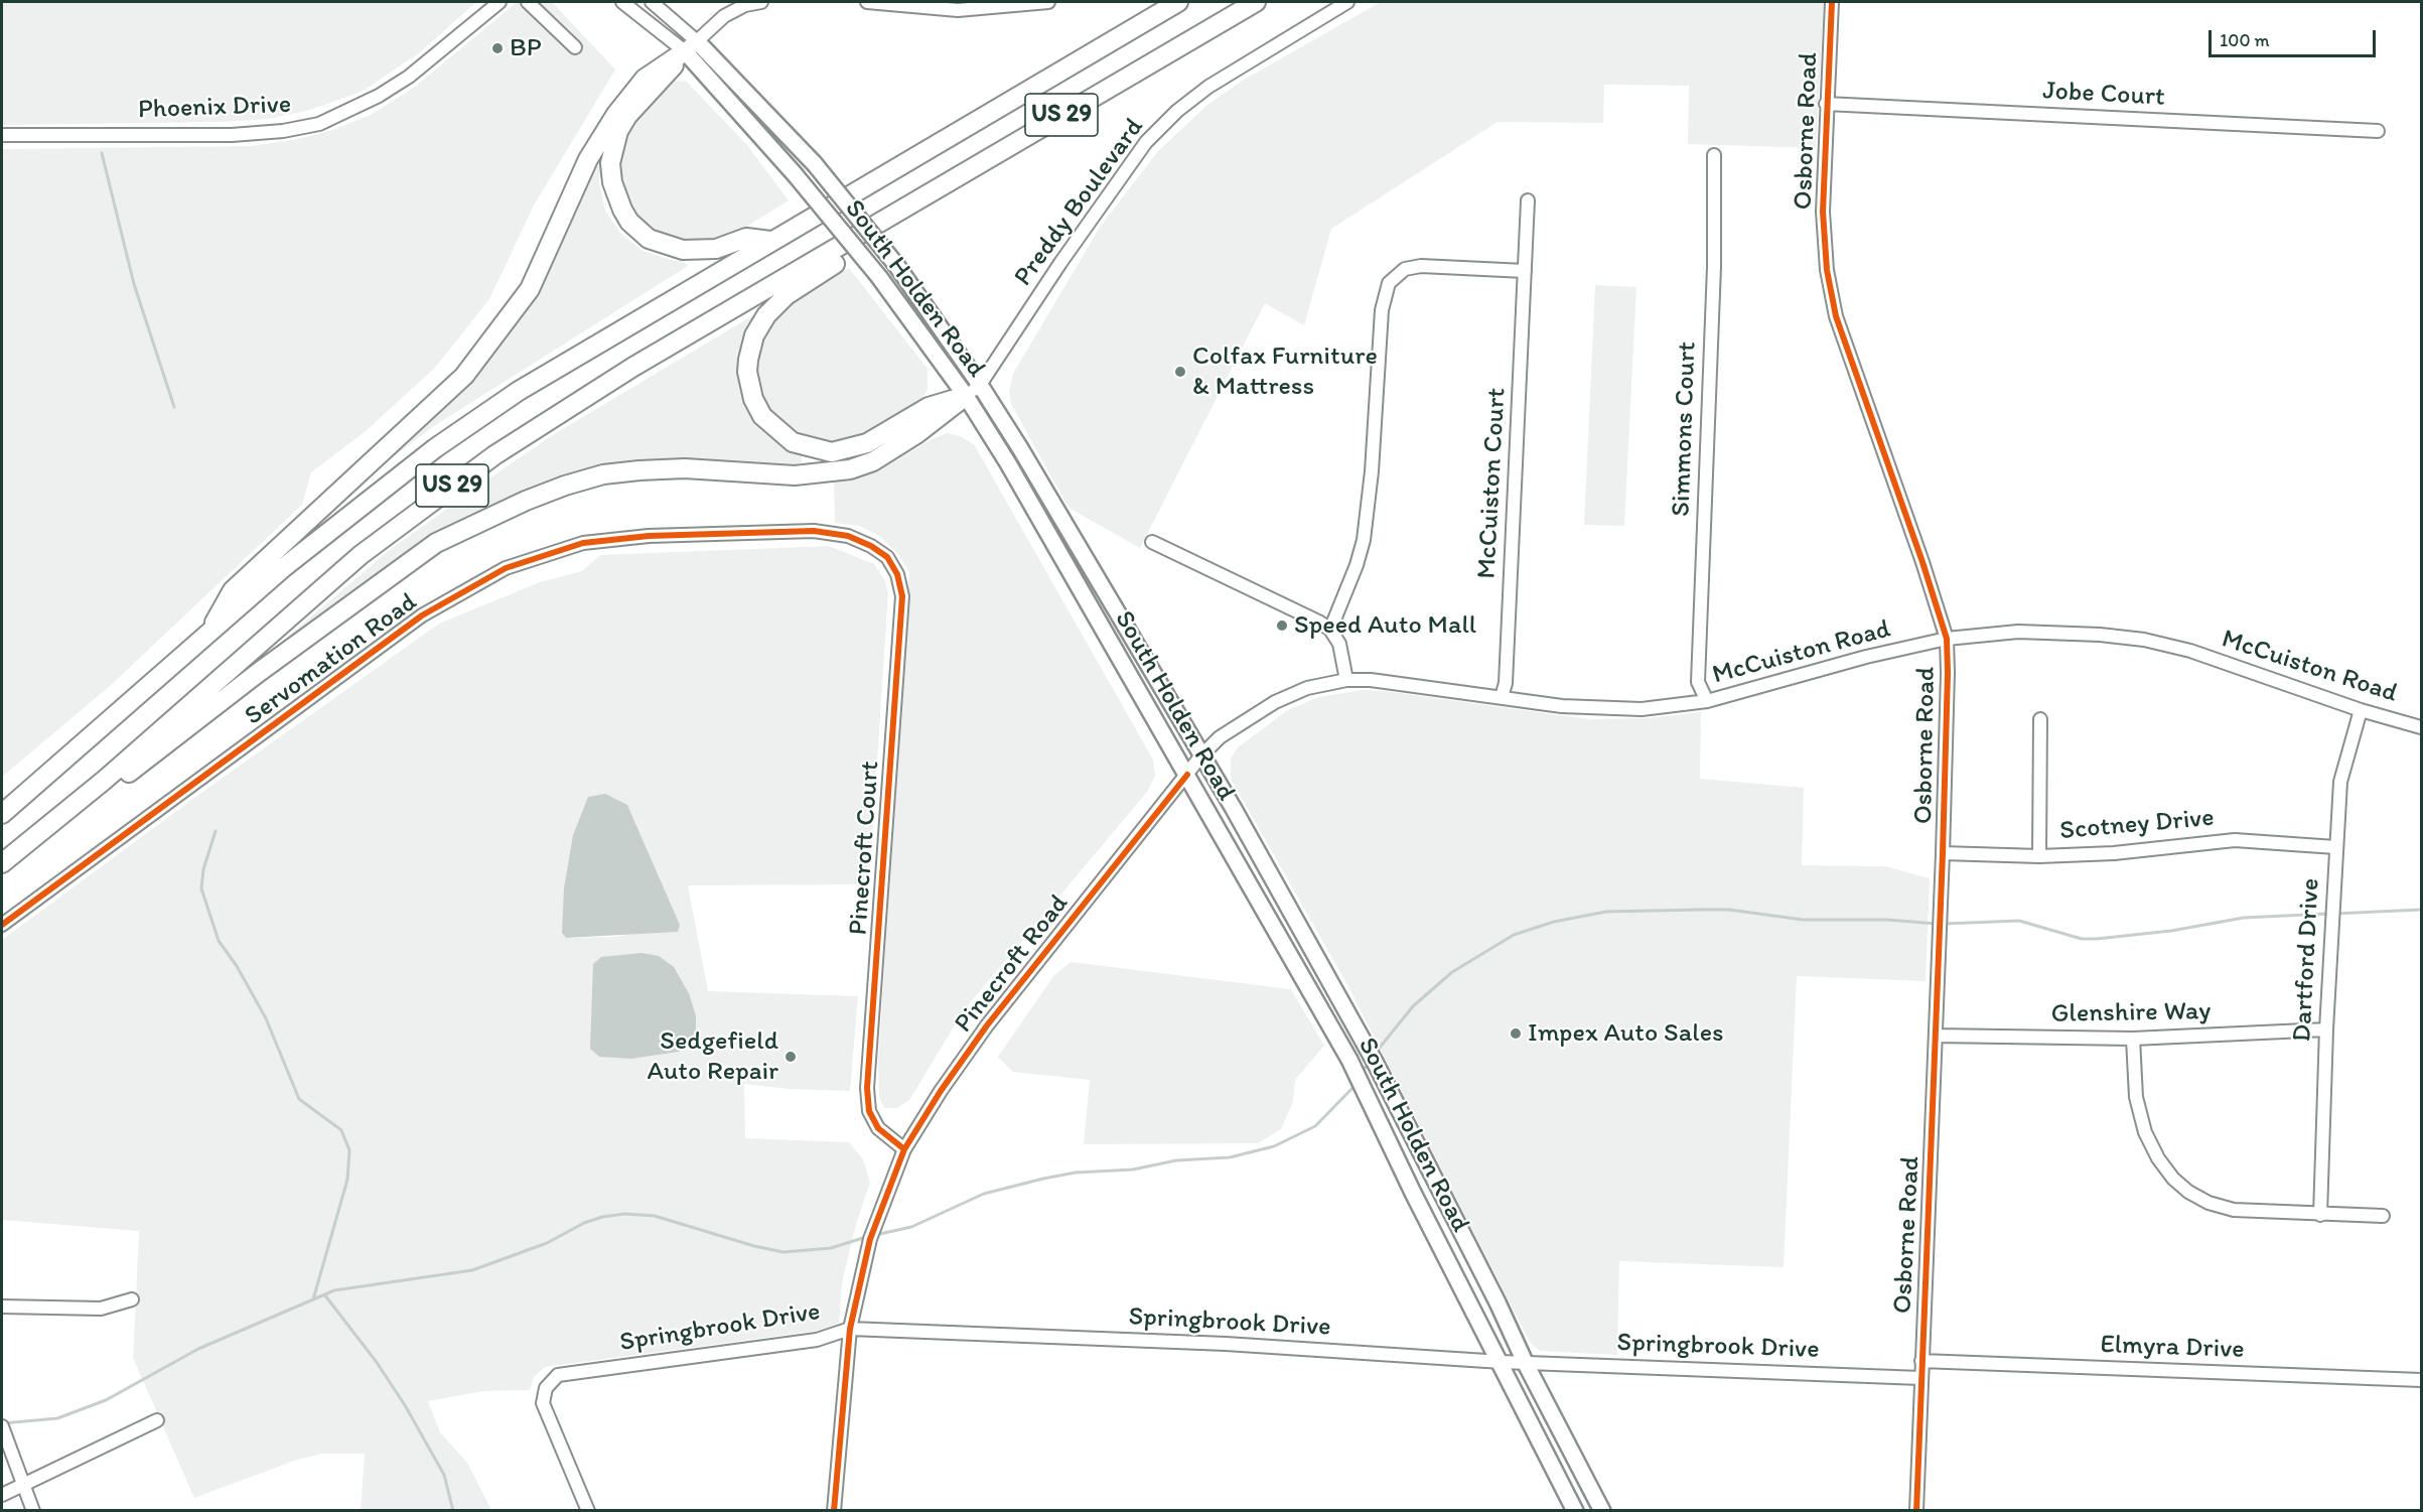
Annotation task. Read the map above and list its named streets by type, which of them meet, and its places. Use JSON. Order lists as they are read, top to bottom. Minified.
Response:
{"streets":{"highway":["US 29"],"main road":["South Holden Road"],"street":["Jobe Court","Phoenix Drive","Osborne Road","Preddy Boulevard","Simmons Court","McCuiston Court","McCuiston Road","Servomation Road","Scotney Drive","Pinecroft Court","Dartford Drive","Pinecroft Road","Glenshire Way","Springbrook Drive","Elmyra Drive"]},"crossings":[["Jobe Court","Osborne Road"],["Osborne Road","McCuiston Road"],["Osborne Road","Scotney Drive"],["Osborne Road","Glenshire Way"],["Osborne Road","Springbrook Drive"],["Osborne Road","Elmyra Drive"],["Preddy Boulevard","South Holden Road"],["South Holden Road","McCuiston Road"],["South Holden Road","Pinecroft Road"],["South Holden Road","Springbrook Drive"],["Simmons Court","McCuiston Road"],["McCuiston Court","McCuiston Road"],["McCuiston Road","Dartford Drive"],["McCuiston Road","Pinecroft Road"],["Servomation Road","Pinecroft Court"],["Scotney Drive","Dartford Drive"],["Pinecroft Court","Pinecroft Road"],["Dartford Drive","Glenshire Way"],["Pinecroft Road","Springbrook Drive"]],"places":["BP","Colfax Furniture & Mattress","Speed Auto Mall","Impex Auto Sales","Sedgefield Auto Repair"],"scale_bar":"100 m"}
